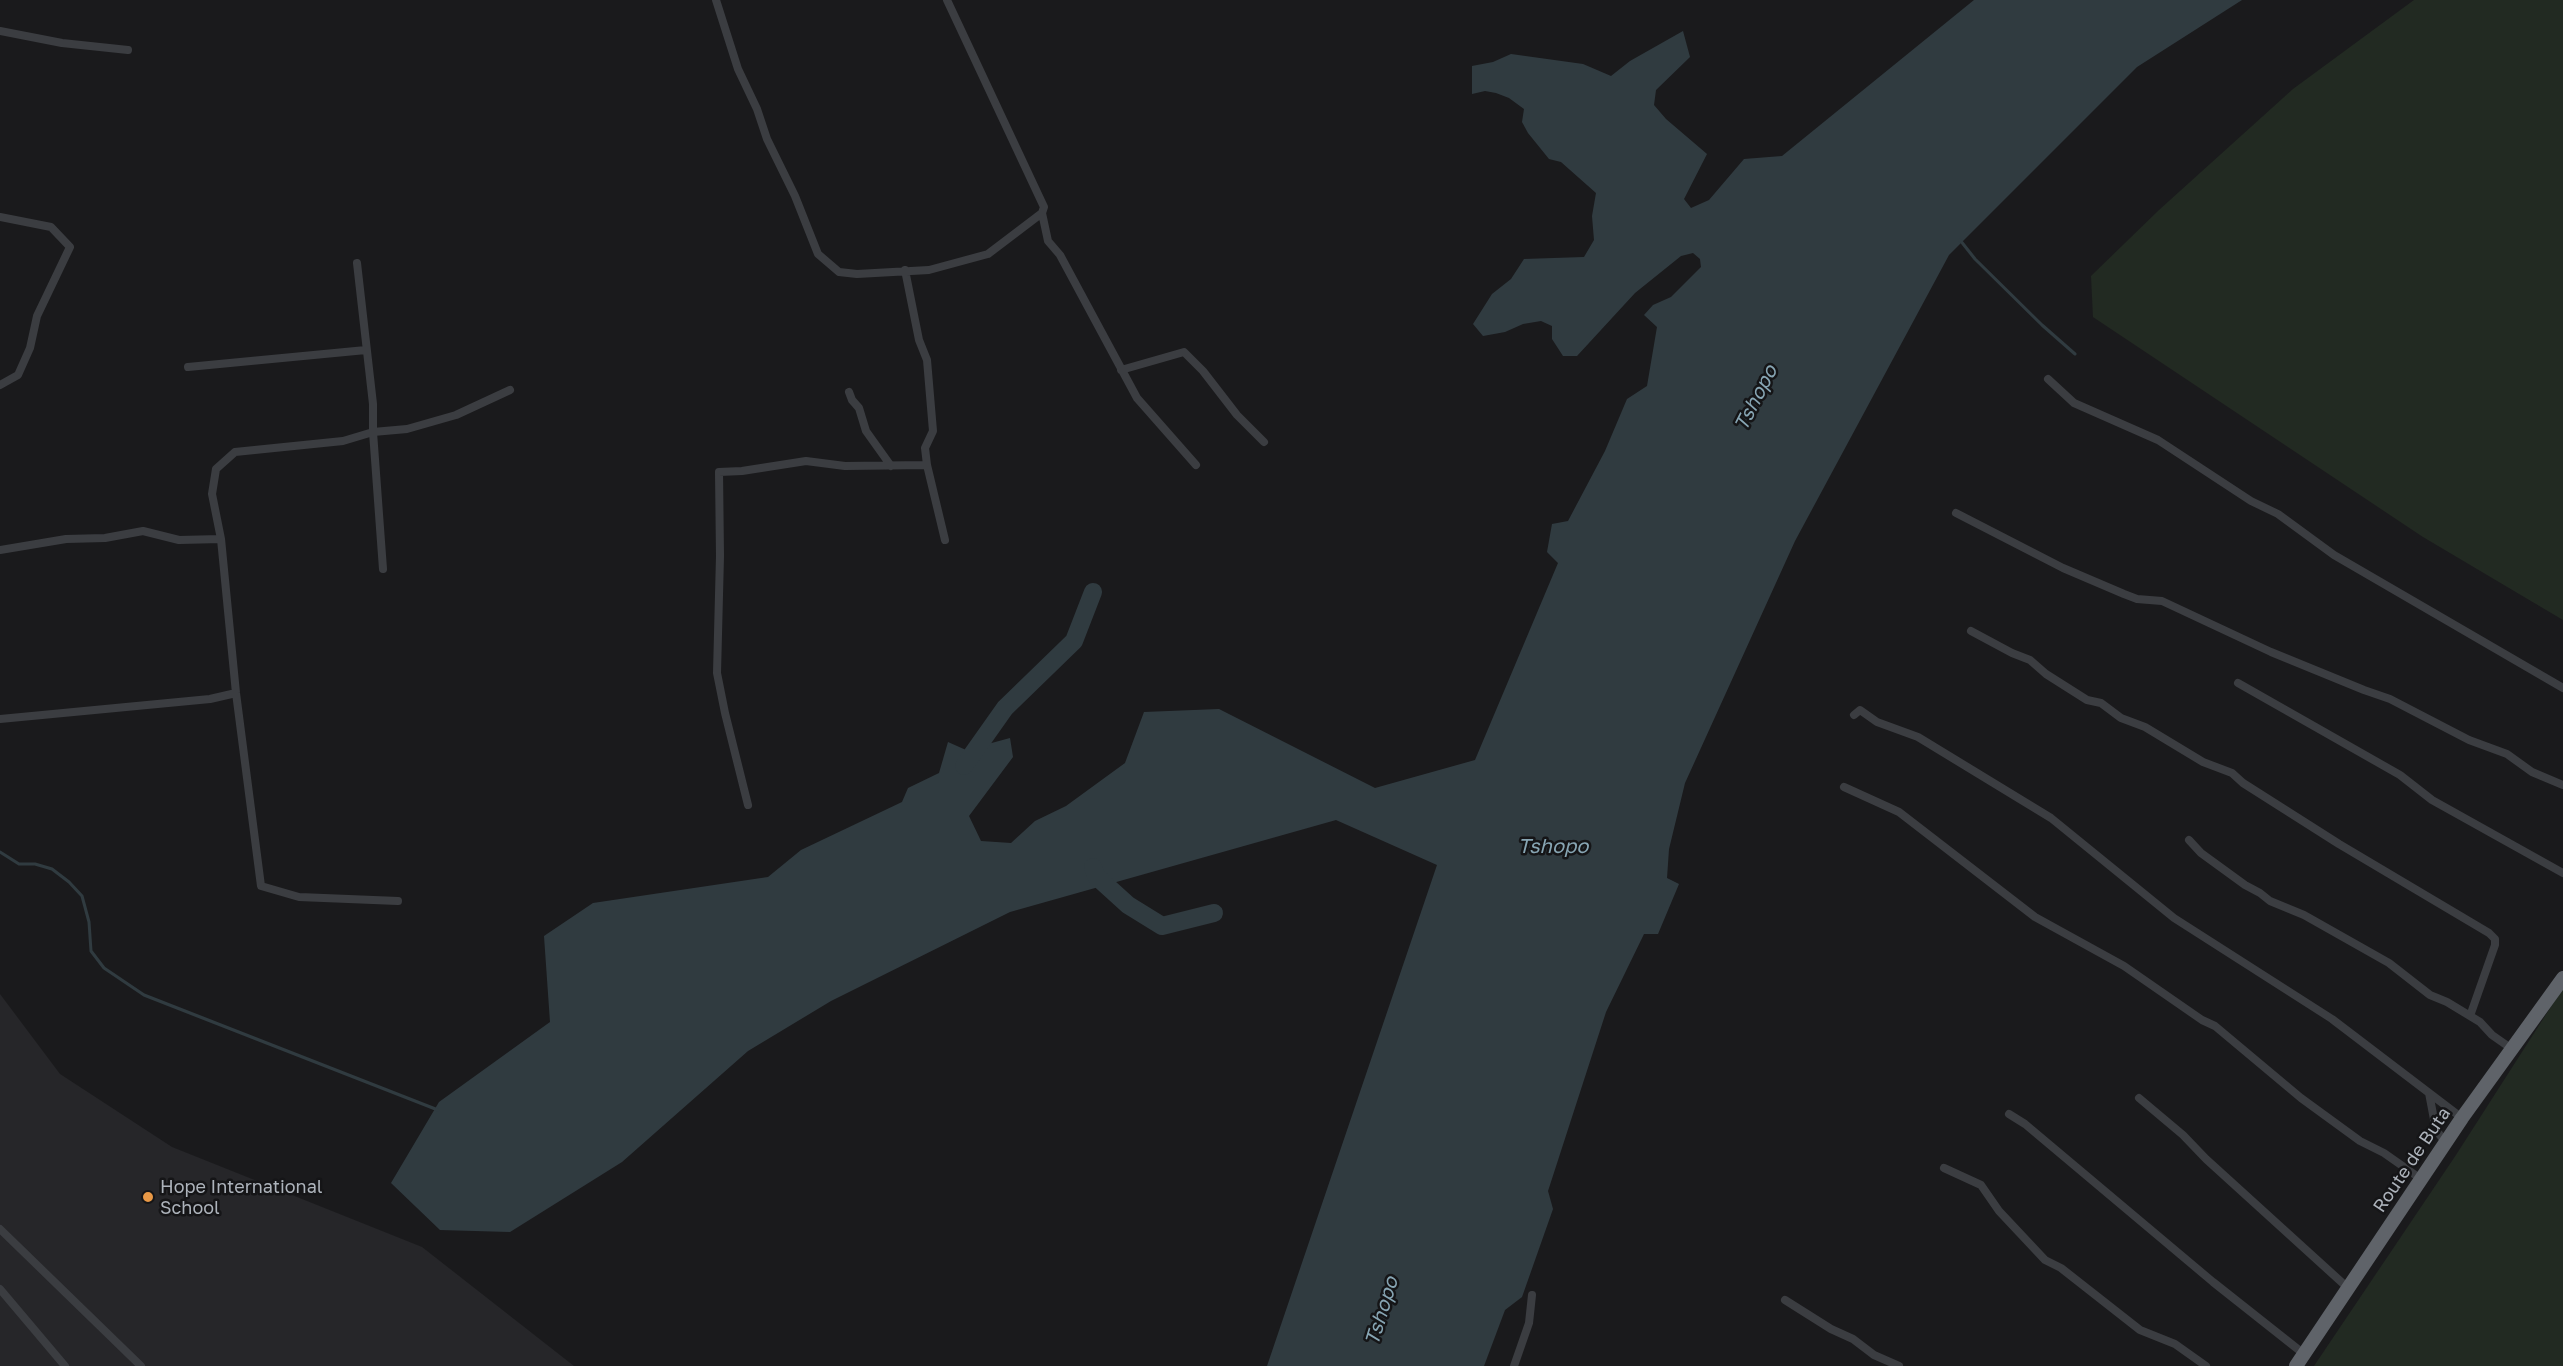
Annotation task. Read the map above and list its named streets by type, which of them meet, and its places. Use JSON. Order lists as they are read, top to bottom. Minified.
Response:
{"streets":{"highway":["Route de Buta"]},"water":["Tshopo"],"places":["Hope International School"]}
